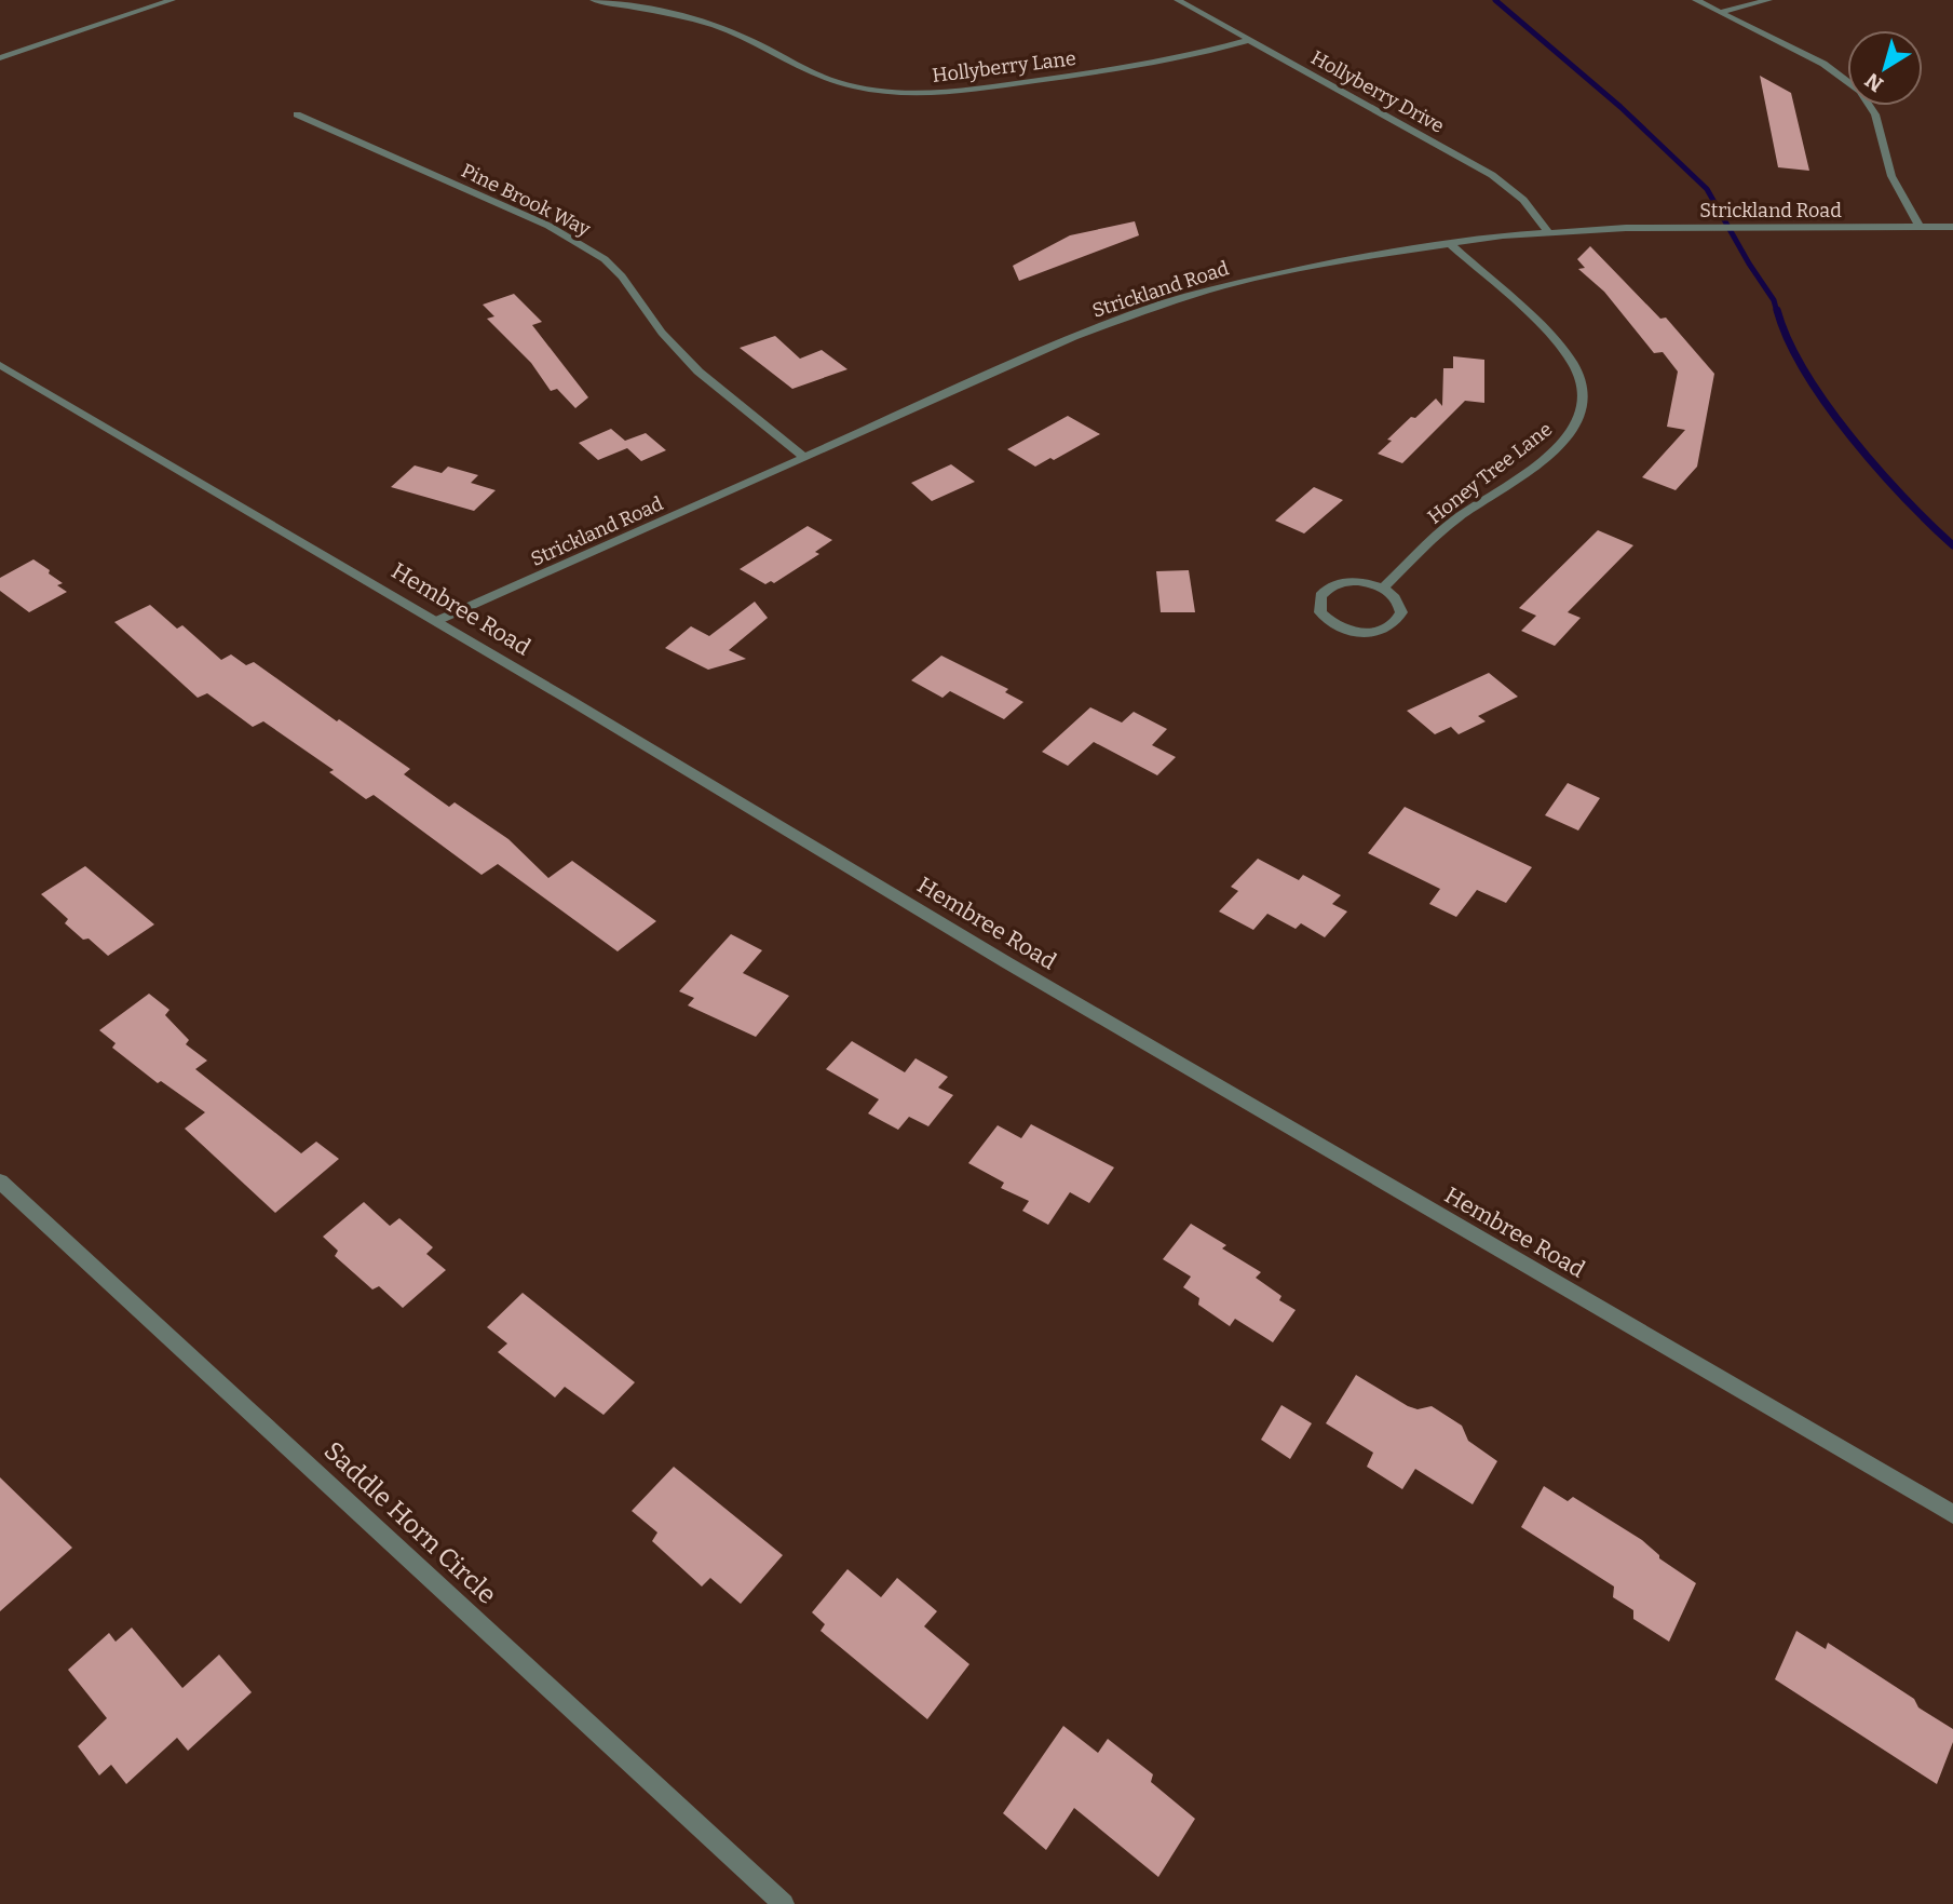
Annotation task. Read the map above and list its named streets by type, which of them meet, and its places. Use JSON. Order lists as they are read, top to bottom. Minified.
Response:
{"streets":{"street":["Hollyberry Lane","Hollyberry Drive","Pine Brook Way","Strickland Road","Honey Tree Lane","Hembree Road","Saddle Horn Circle"]},"crossings":[["Hollyberry Lane","Hollyberry Drive"],["Hollyberry Drive","Strickland Road"],["Pine Brook Way","Strickland Road"],["Strickland Road","Honey Tree Lane"],["Strickland Road","Hembree Road"]],"north":"bottom left"}
